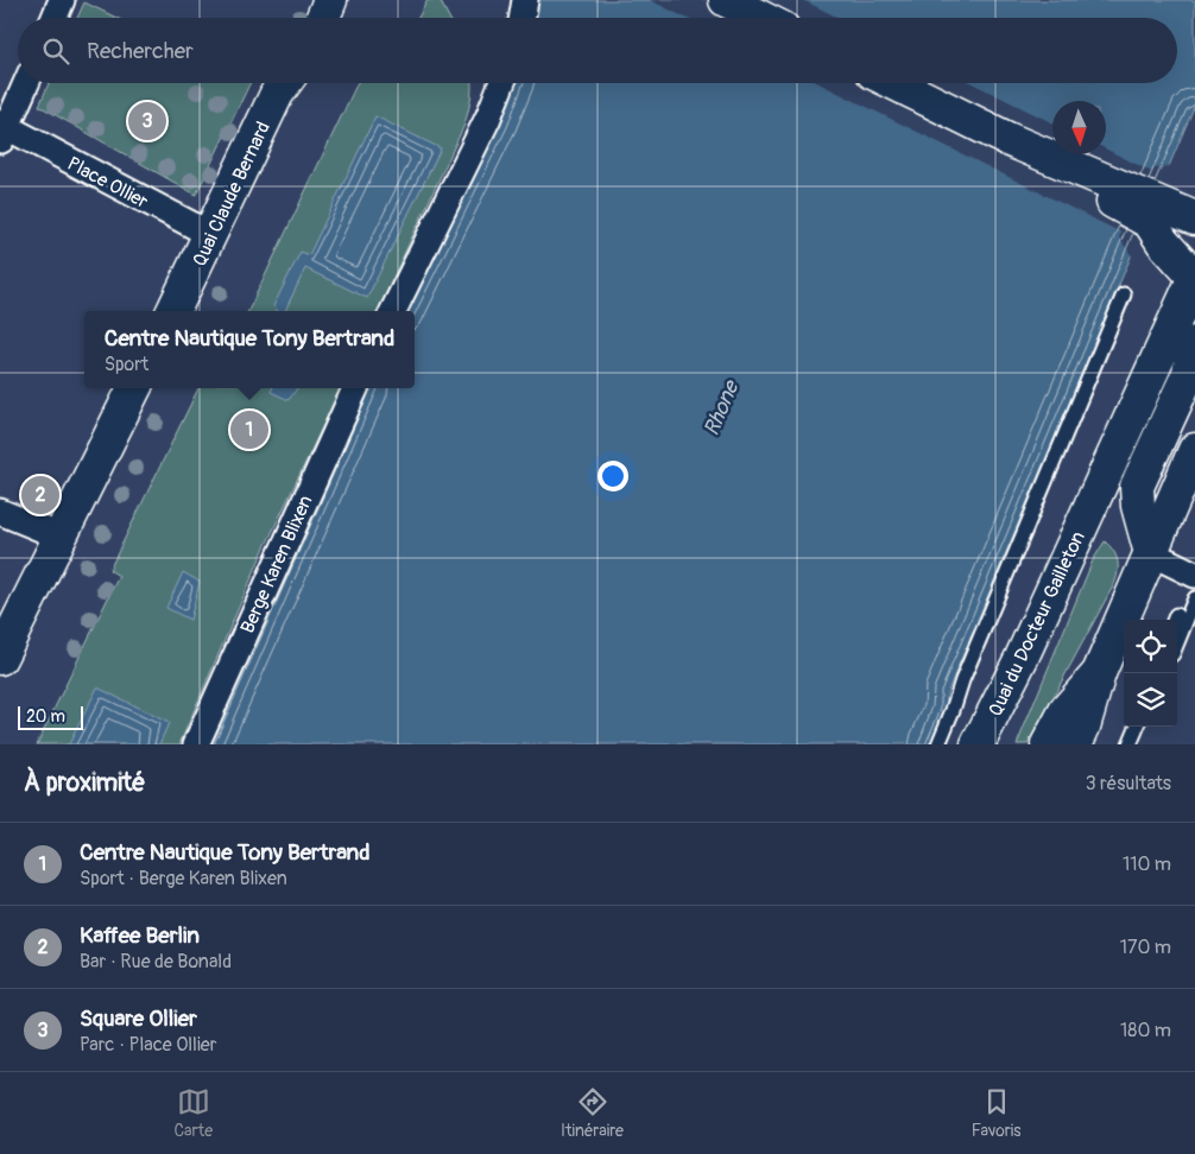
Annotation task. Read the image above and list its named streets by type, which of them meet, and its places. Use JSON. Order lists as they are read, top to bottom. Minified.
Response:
{"streets":{"main road":["Quai Claude Bernard","Quai du Docteur Gailleton"],"street":["Place Ollier","Berge Karen Blixen"]},"crossings":[["Place Ollier","Quai Claude Bernard"]],"water":["Rhone"],"scale_bar":"20 m","north":"bottom","page":{"search":"Rechercher","pins":["3","1","2"],"popup":["Centre Nautique Tony Bertrand","Sport"],"scale":"20 m","heading":["À proximité","3 résultats"],"list":[{"mark":"1","name":"Centre Nautique Tony Bertrand","note":"Sport · Berge Karen Blixen","value":"110 m"},{"mark":"2","name":"Kaffee Berlin","note":"Bar · Rue de Bonald","value":"170 m"},{"mark":"3","name":"Square Ollier","note":"Parc · Place Ollier","value":"180 m"}],"nav":["Carte","Itinéraire","Favoris"]}}
